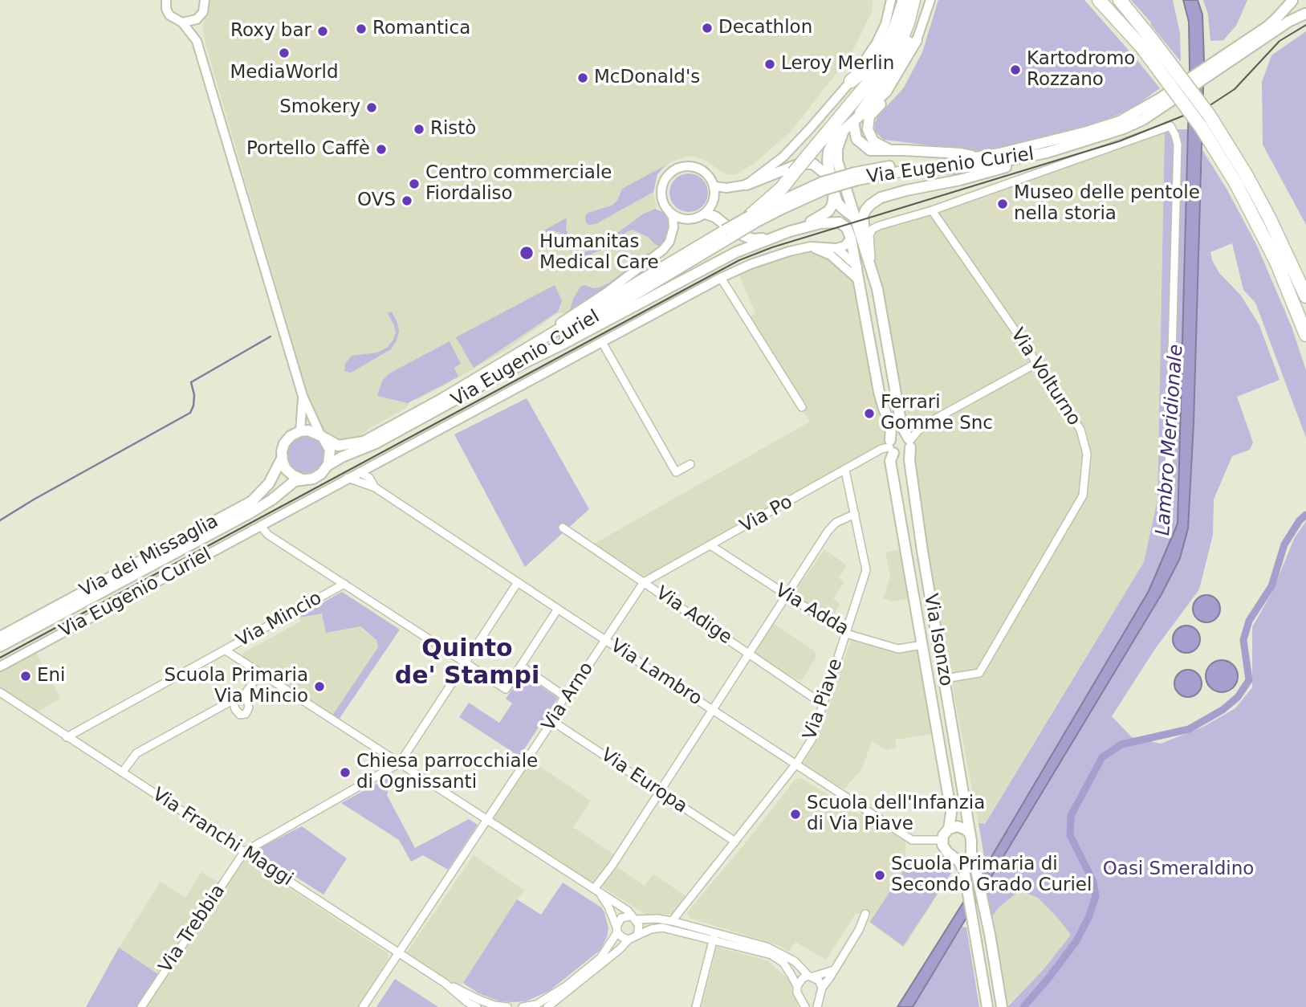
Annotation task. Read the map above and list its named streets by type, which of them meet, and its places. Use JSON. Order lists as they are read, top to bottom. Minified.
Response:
{"streets":{"main road":["Via Eugenio Curiel","Via dei Missaglia","Via Isonzo"],"street":["Via Volturno","Via Po","Via Adda","Via Adige","Via Mincio","Via Lambro","Via Arno","Via Piave","Via Europa","Via Franchi Maggi","Via Trebbia"]},"crossings":[["Via Eugenio Curiel","Via dei Missaglia"],["Via Volturno","Via Isonzo"],["Via Po","Via Adda"],["Via Po","Via Adige"],["Via Po","Via Isonzo"],["Via Po","Via Arno"],["Via Po","Via Piave"],["Via Adda","Via Isonzo"],["Via Adda","Via Piave"],["Via Adige","Via Arno"],["Via Adige","Via Piave"],["Via Mincio","Via Franchi Maggi"],["Via Isonzo","Via Lambro"],["Via Lambro","Via Arno"],["Via Lambro","Via Piave"],["Via Arno","Via Europa"],["Via Arno","Via Franchi Maggi"],["Via Piave","Via Europa"],["Via Franchi Maggi","Via Trebbia"]],"districts":["Quinto de' Stampi"],"water":["Lambro Meridionale"],"parks":["Oasi Smeraldino"],"places":["Decathlon","Romantica","Roxy bar","MediaWorld","Leroy Merlin","Kartodromo Rozzano","McDonald's","Smokery","Ristò","Portello Caffè","Centro commerciale Fiordaliso","OVS","Museo delle pentole nella storia","Humanitas Medical Care","Ferrari Gomme Snc","Eni","Scuola Primaria Via Mincio","Chiesa parrocchiale di Ognissanti","Scuola dell'Infanzia di Via Piave","Scuola Primaria di Secondo Grado Curiel"]}
